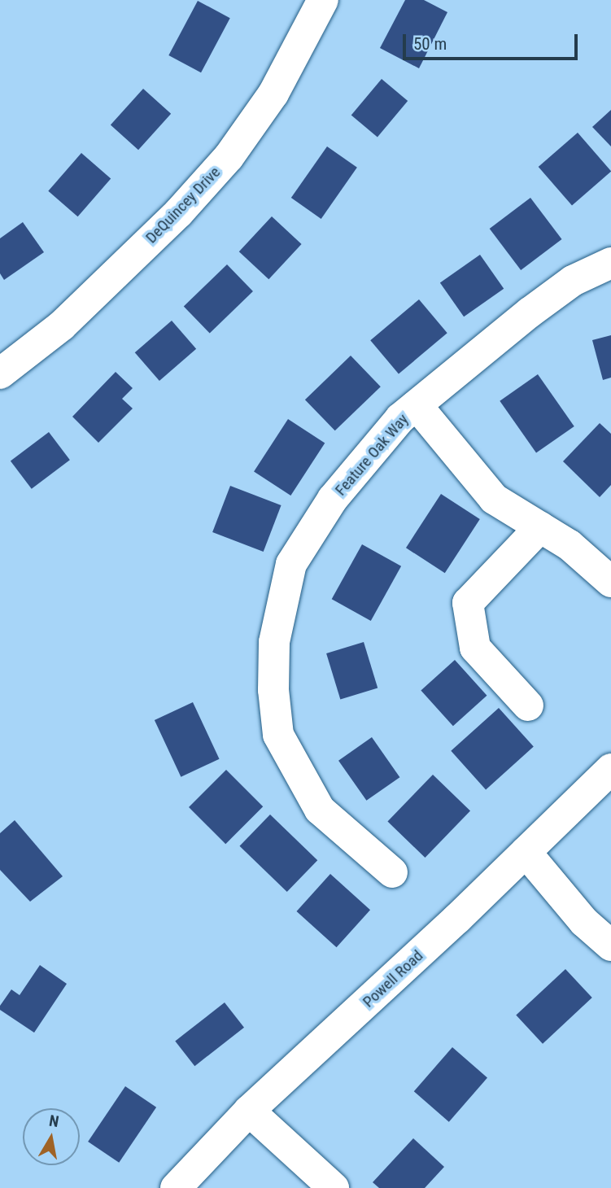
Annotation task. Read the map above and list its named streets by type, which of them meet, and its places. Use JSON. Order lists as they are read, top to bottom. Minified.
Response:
{"streets":{"street":["DeQuincey Drive","Feature Oak Way","Powell Road"]},"scale_bar":"50 m","north":"top"}
